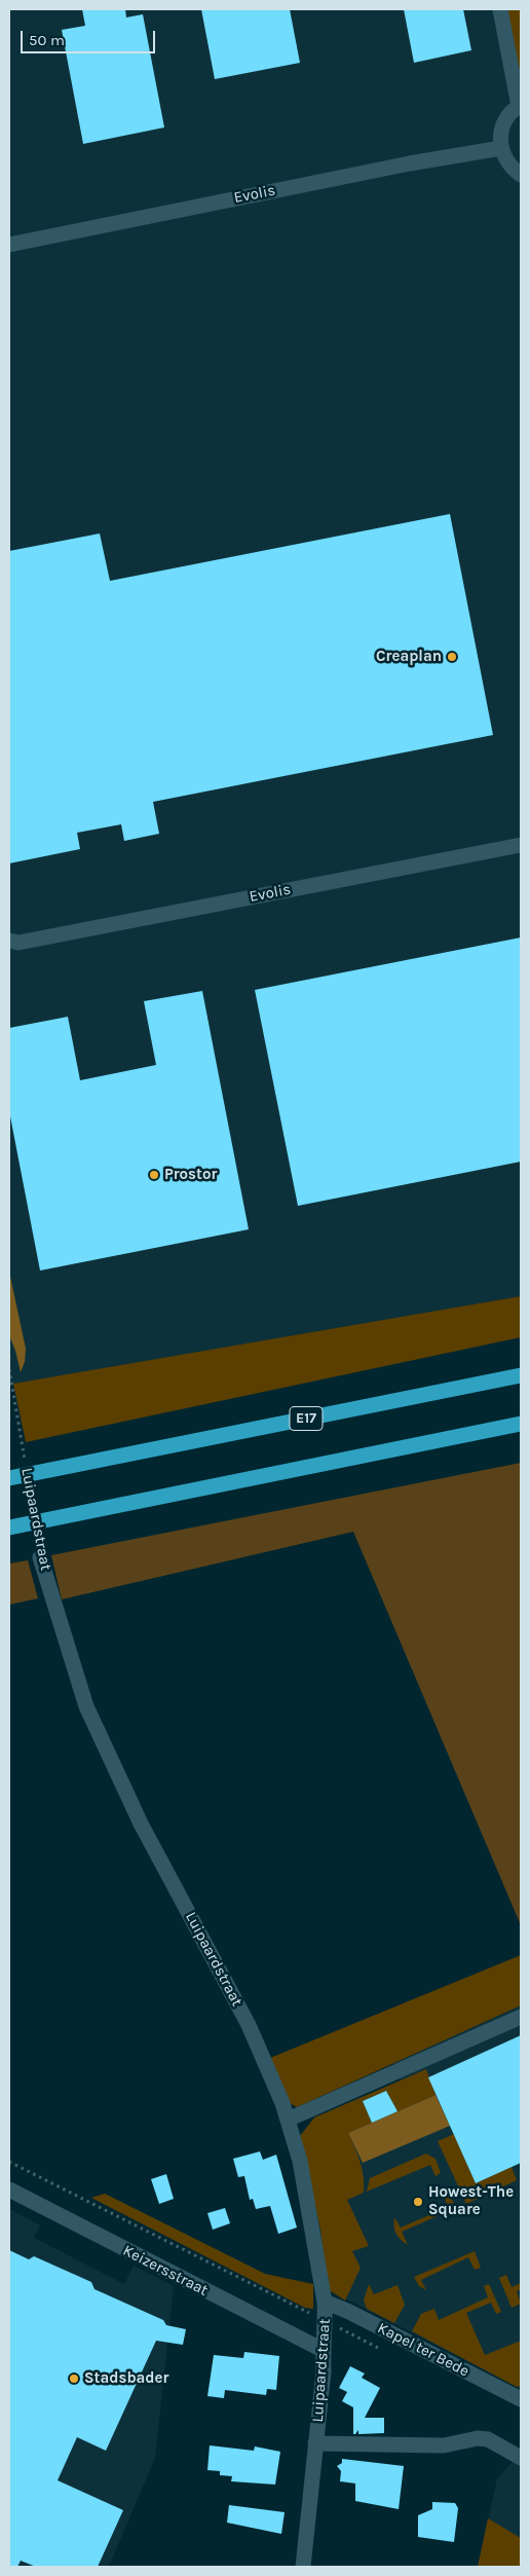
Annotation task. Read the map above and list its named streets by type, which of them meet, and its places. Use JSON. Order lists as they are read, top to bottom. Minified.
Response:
{"streets":{"highway":["E17"],"street":["Evolis","Luipaardstraat","Keizersstraat","Kapel ter Bede"]},"crossings":[["Luipaardstraat","Keizersstraat"],["Luipaardstraat","Kapel ter Bede"]],"places":["Creaplan","Prostor","Howest-The Square","Stadsbader"],"scale_bar":"50 m"}
